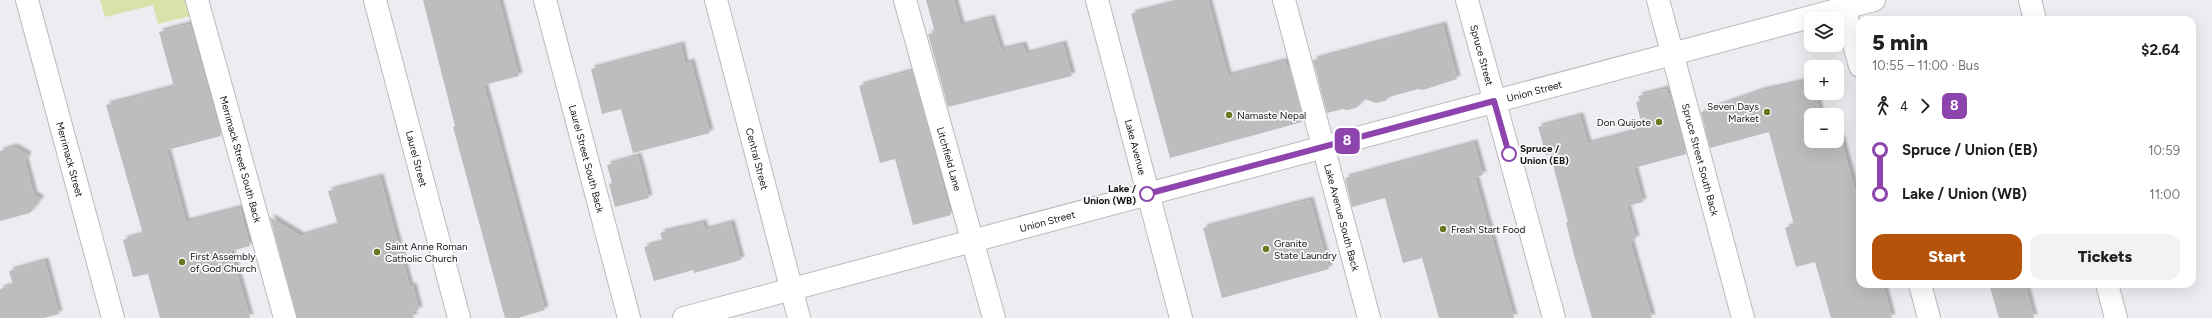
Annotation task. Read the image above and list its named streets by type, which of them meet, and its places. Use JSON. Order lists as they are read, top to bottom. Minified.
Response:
{"streets":{"street":["Spruce Street","Union Street","Lake Avenue","Merrimack Street","Merrimack Street South Back","Laurel Street","Laurel Street South Back","Central Street","Litchfield Lane","Spruce Street South Back","Lake Avenue South Back"]},"crossings":[["Spruce Street","Union Street"],["Union Street","Lake Avenue"],["Union Street","Central Street"],["Union Street","Litchfield Lane"],["Union Street","Spruce Street South Back"],["Union Street","Lake Avenue South Back"]],"places":["Seven Days Market","Namaste Nepal","Don Quijote","Spruce / Union (EB)","Lake / Union (WB)","Fresh Start Food","Granite State Laundry","Saint Anne Roman Catholic Church","First Assembly of God Church"],"lines":["bus line 8"],"page":{"on_map":"8","map_buttons":["+","−"],"heading":["5 min","10:55 – 11:00 · Bus","$2.64"],"legs":["4","8"],"list":[{"name":"Spruce / Union (EB)","value":"10:59"},{"name":"Lake / Union (WB)","value":"11:00"}],"buttons":["Start","Tickets"]}}
